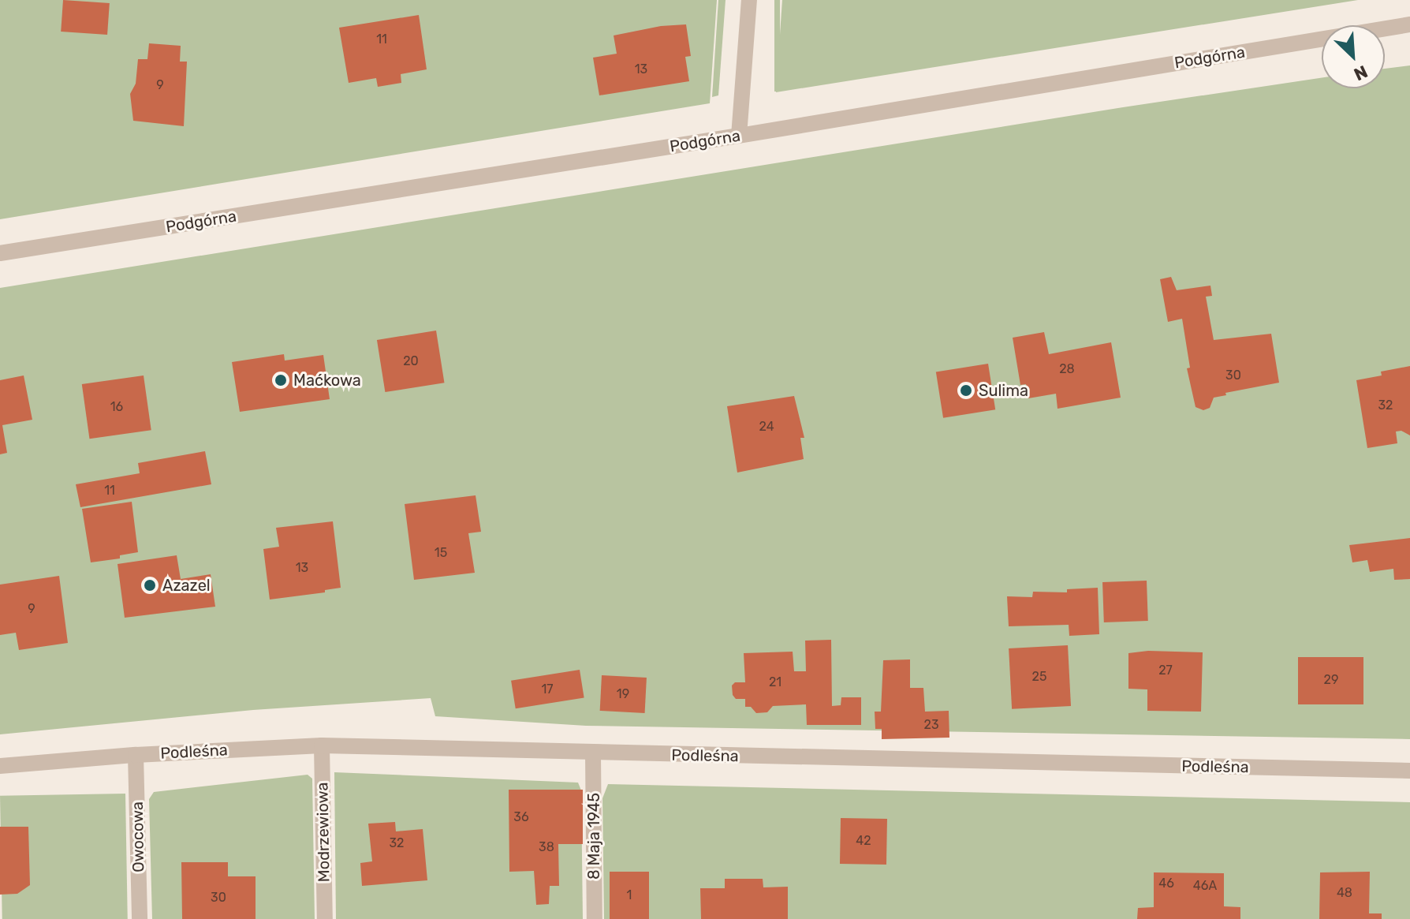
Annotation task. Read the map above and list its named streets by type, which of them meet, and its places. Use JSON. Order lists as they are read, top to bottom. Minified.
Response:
{"streets":{"street":["Podgórna","Podleśna","Modrzewiowa","8 Maja 1945","Owocowa"]},"crossings":[["Podleśna","Modrzewiowa"],["Podleśna","8 Maja 1945"],["Podleśna","Owocowa"]],"places":["Maćkowa","Sulima","Azazel"],"house_numbers":["11","13","9","20","28","30","32","16","24","11","15","13","9","27","25","29","21","17","19","23","36","42","32","38","46","46A","48","1","30"],"north":"bottom right"}
